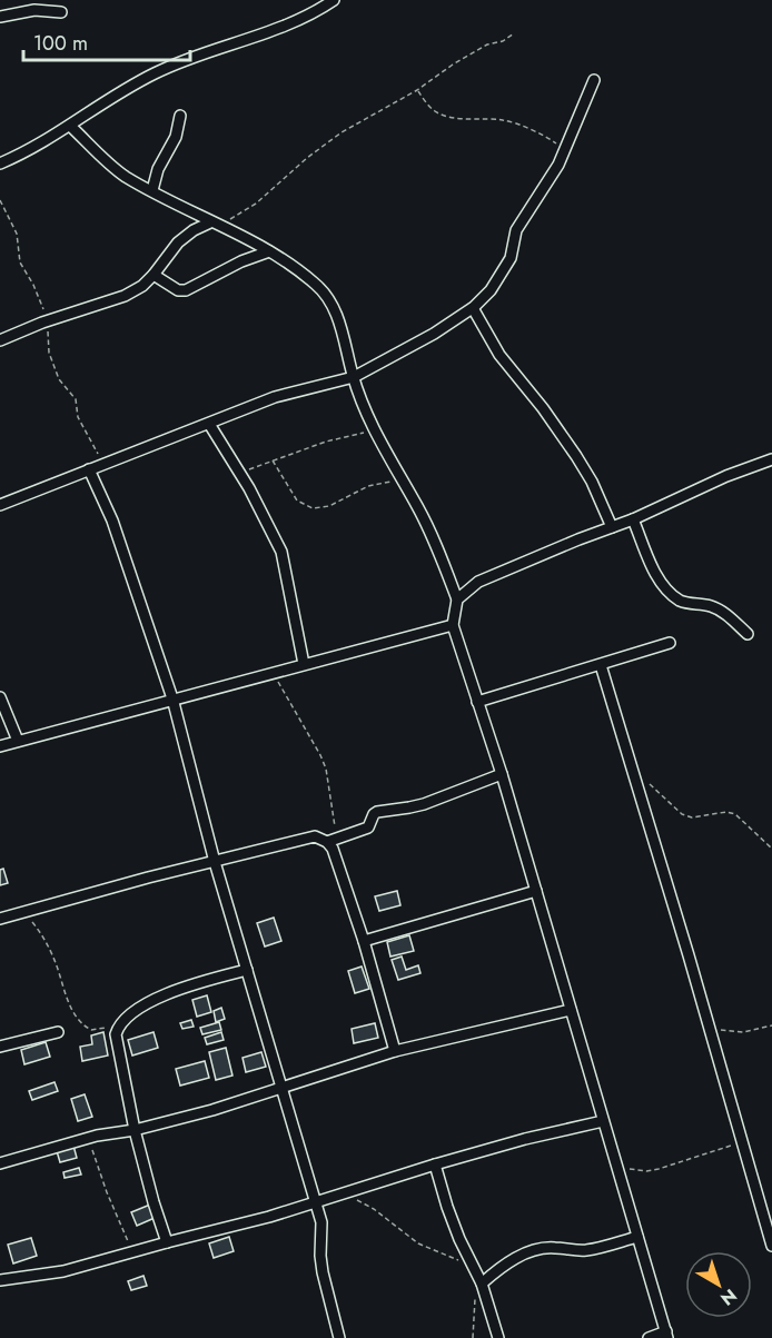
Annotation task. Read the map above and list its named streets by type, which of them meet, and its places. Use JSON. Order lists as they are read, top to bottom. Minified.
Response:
{"scale_bar":"100 m","north":"bottom right"}
